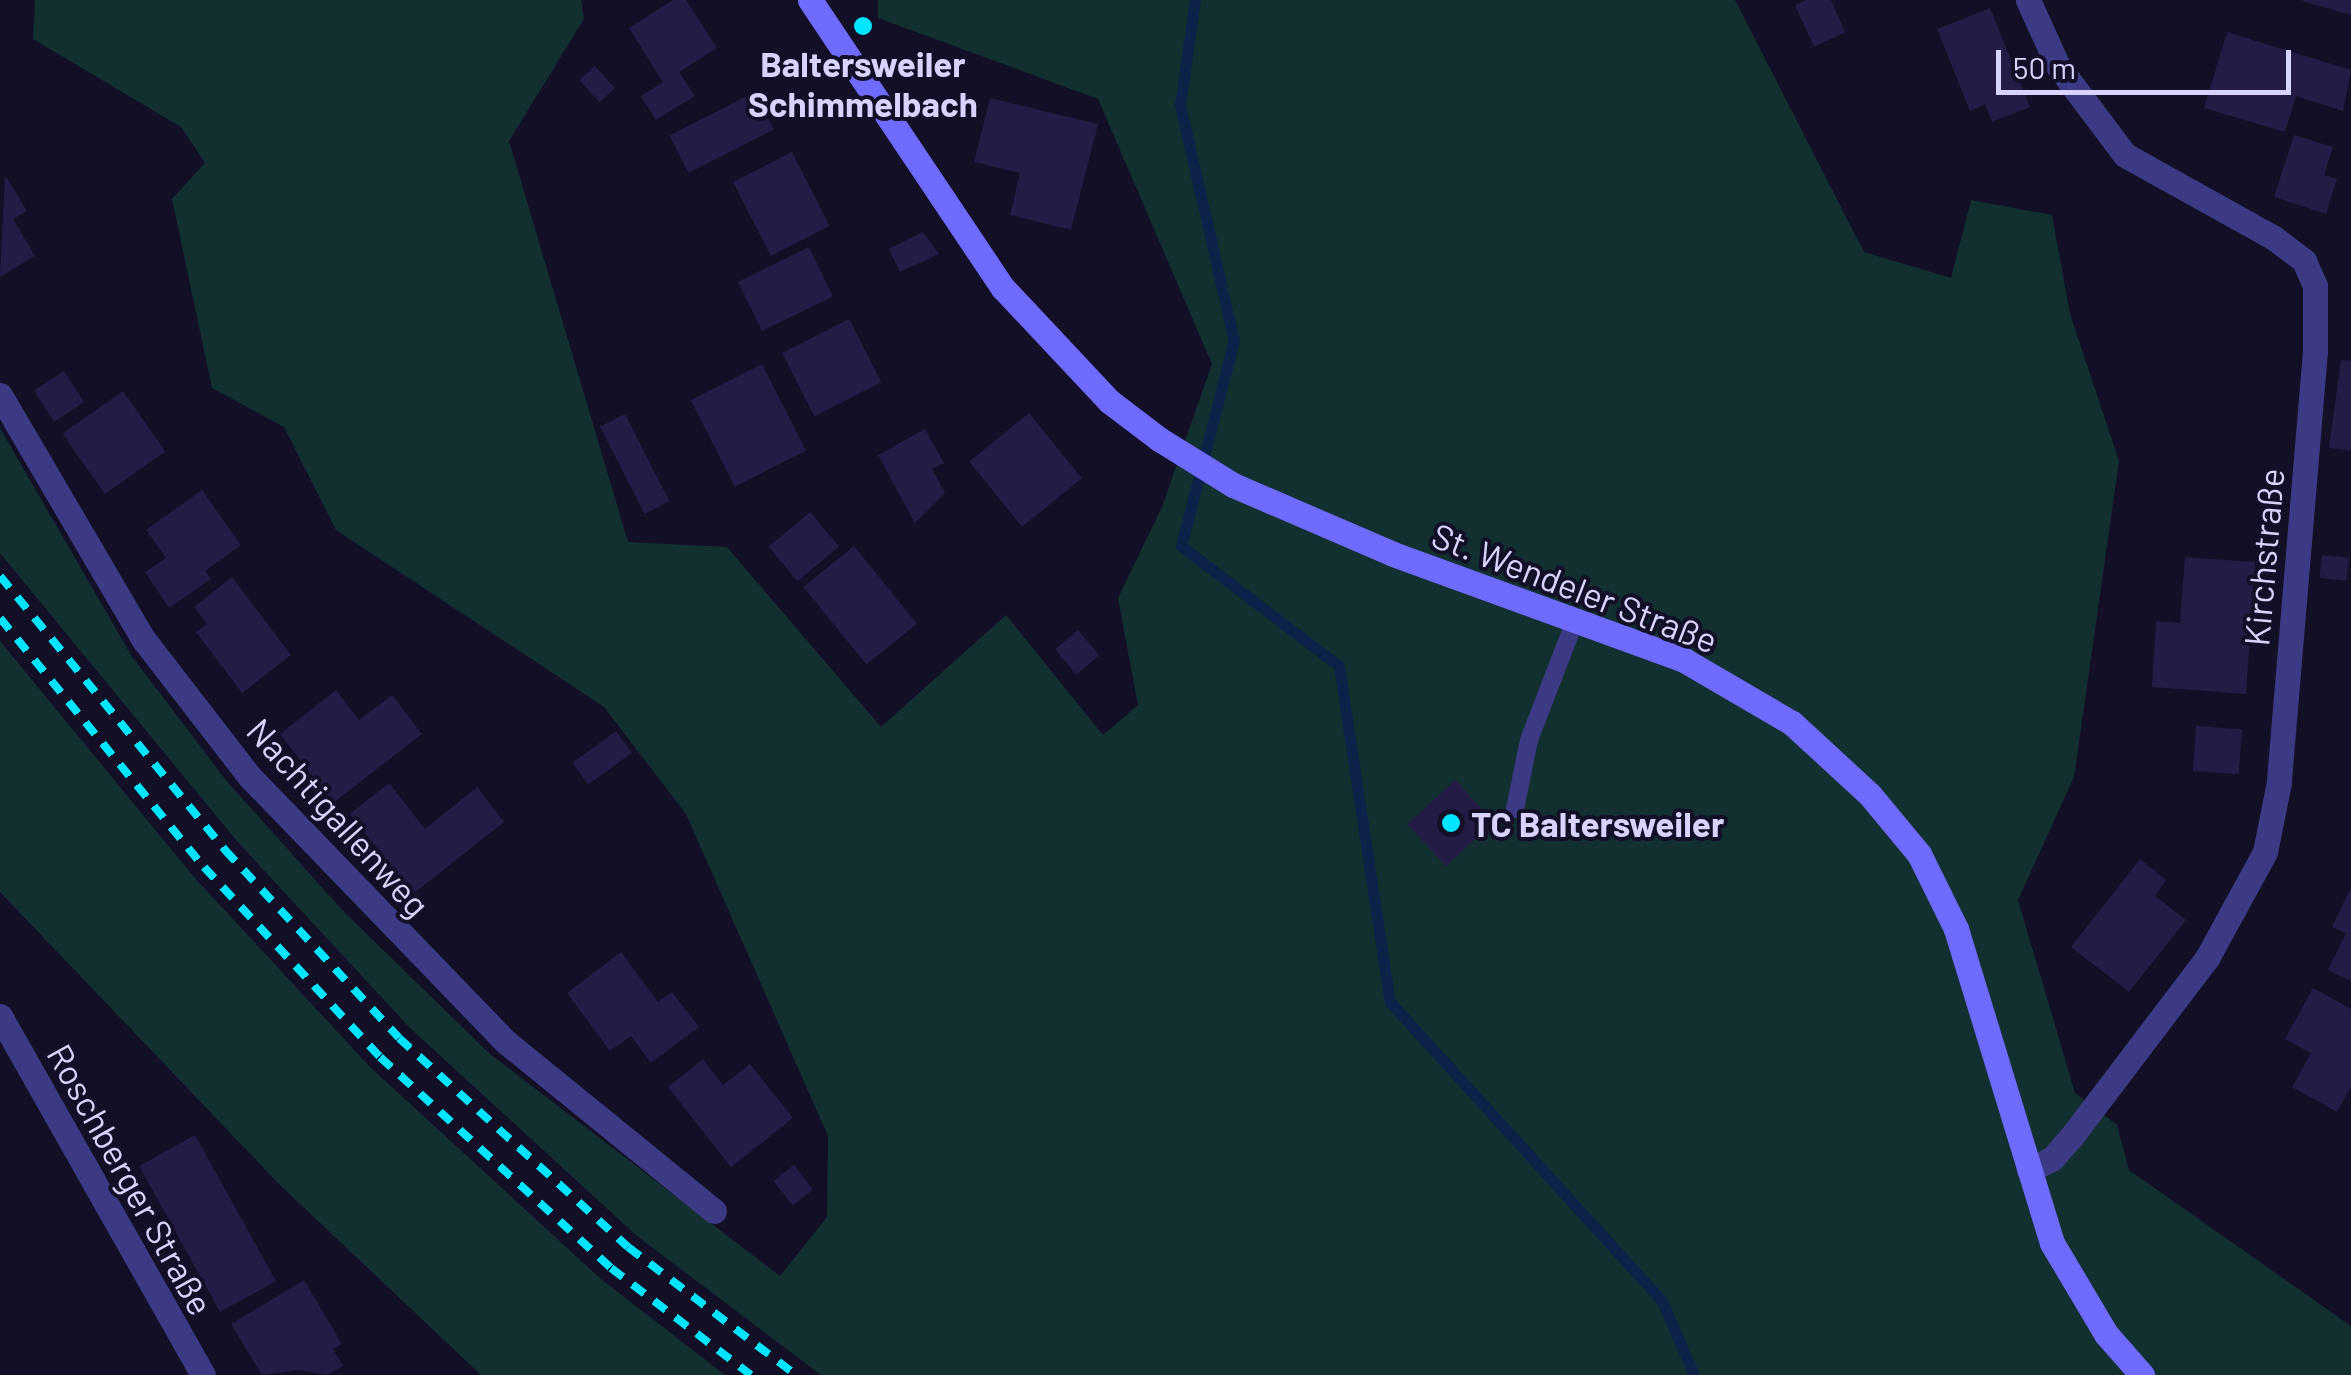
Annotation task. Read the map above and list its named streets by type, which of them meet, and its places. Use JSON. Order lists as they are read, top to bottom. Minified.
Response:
{"streets":{"main road":["St. Wendeler Straße"],"street":["Kirchstraße","Nachtigallenweg","Roschberger Straße"]},"crossings":[["Kirchstraße","St. Wendeler Straße"]],"places":["Baltersweiler Schimmelbach","TC Baltersweiler"],"scale_bar":"50 m"}
